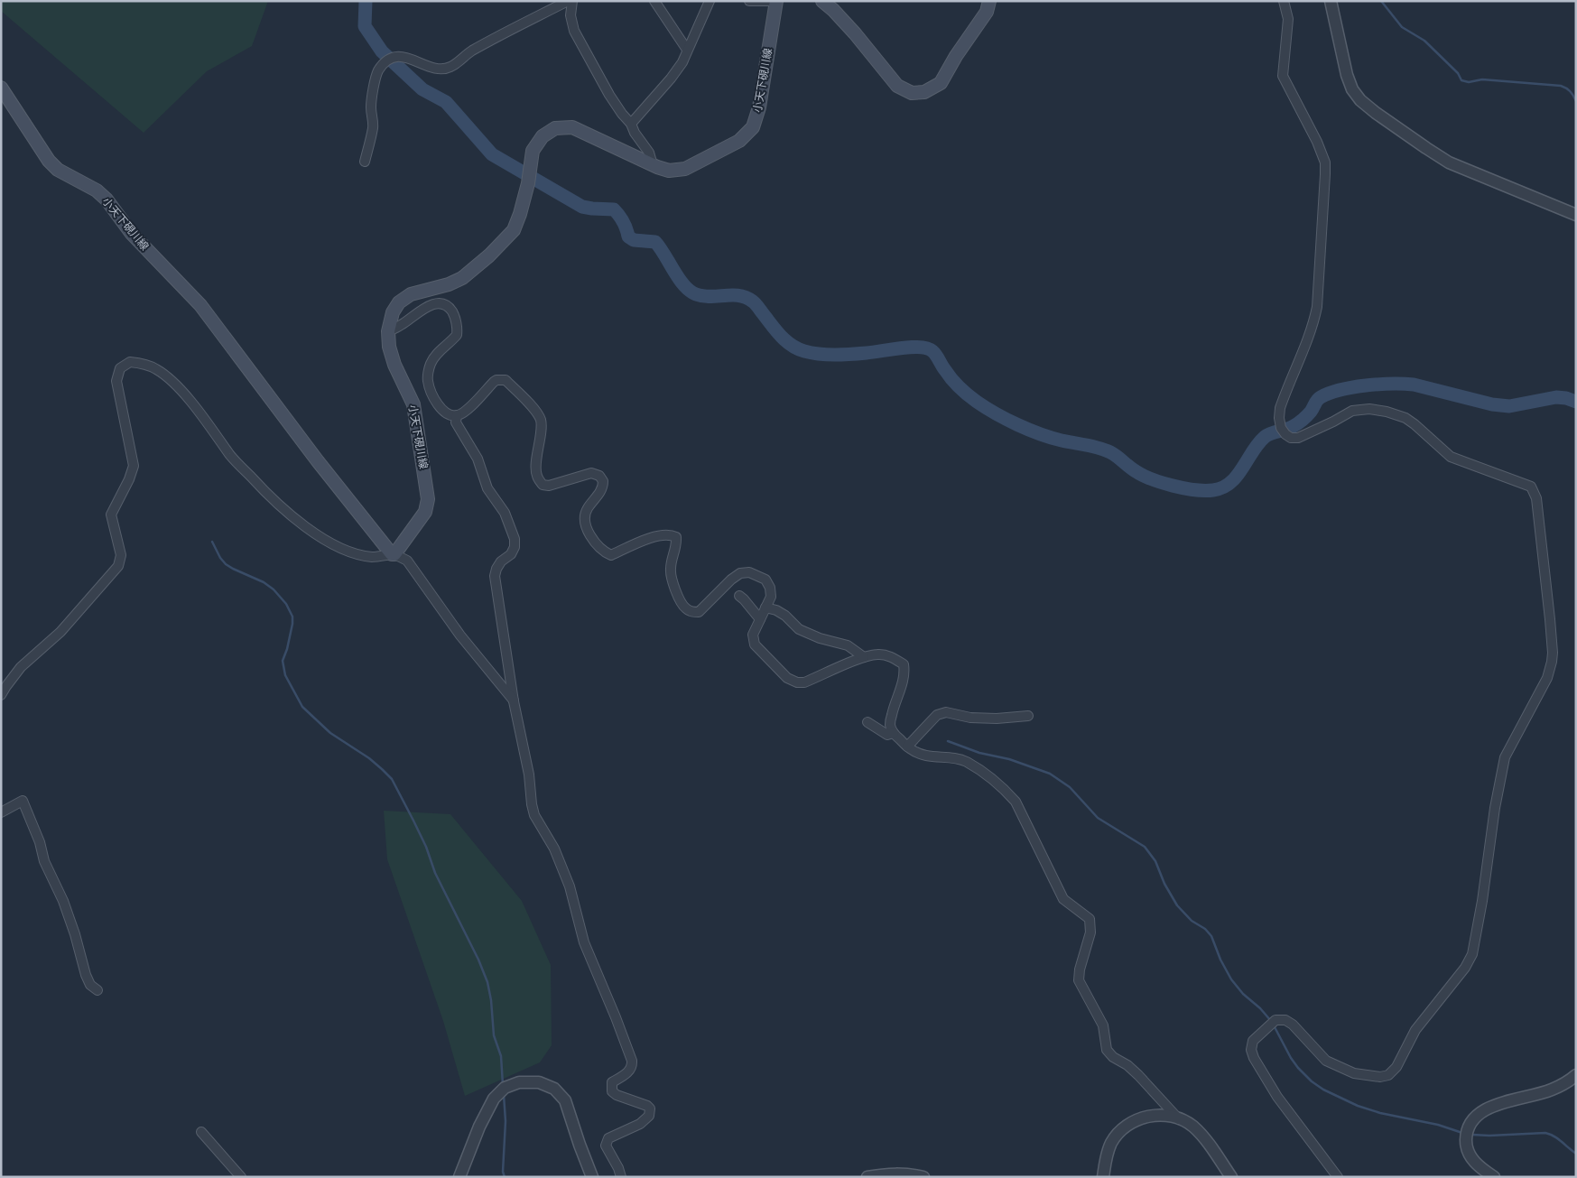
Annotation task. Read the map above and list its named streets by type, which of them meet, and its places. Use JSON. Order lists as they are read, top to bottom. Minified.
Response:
{"streets":{"main road":["小天下硯川線"]}}
